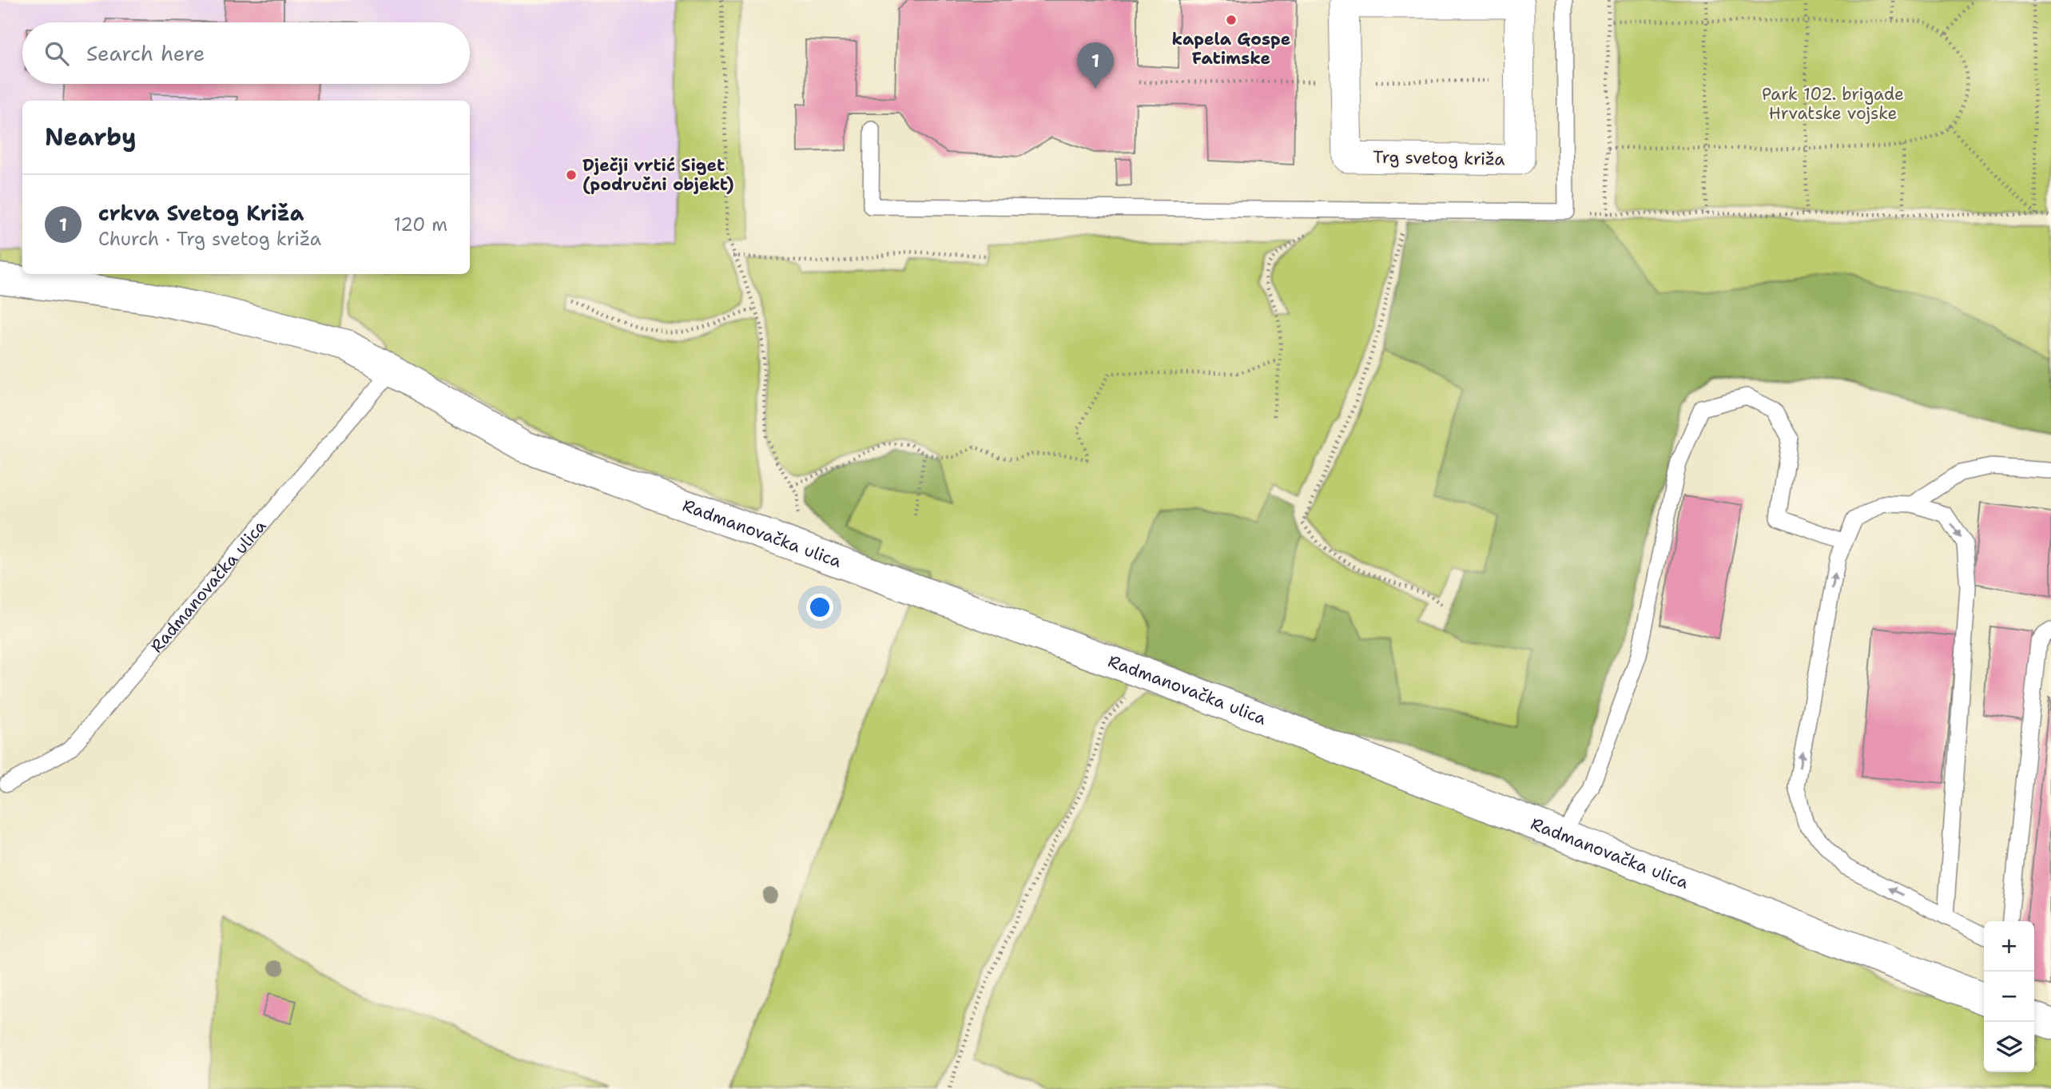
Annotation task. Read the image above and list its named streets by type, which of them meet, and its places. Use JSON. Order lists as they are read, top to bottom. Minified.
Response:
{"streets":{"street":["Trg svetog križa","Radmanovačka ulica"]},"parks":["Park 102. brigade Hrvatske vojske"],"places":["kapela Gospe Fatimske","Dječji vrtić Siget (područni objekt)"],"page":{"search":"Search here","pins":"1","heading":"Nearby","list":[{"mark":"1","name":"crkva Svetog Križa","note":"Church · Trg svetog križa","value":"120 m"}],"map_buttons":["+","−"]}}
